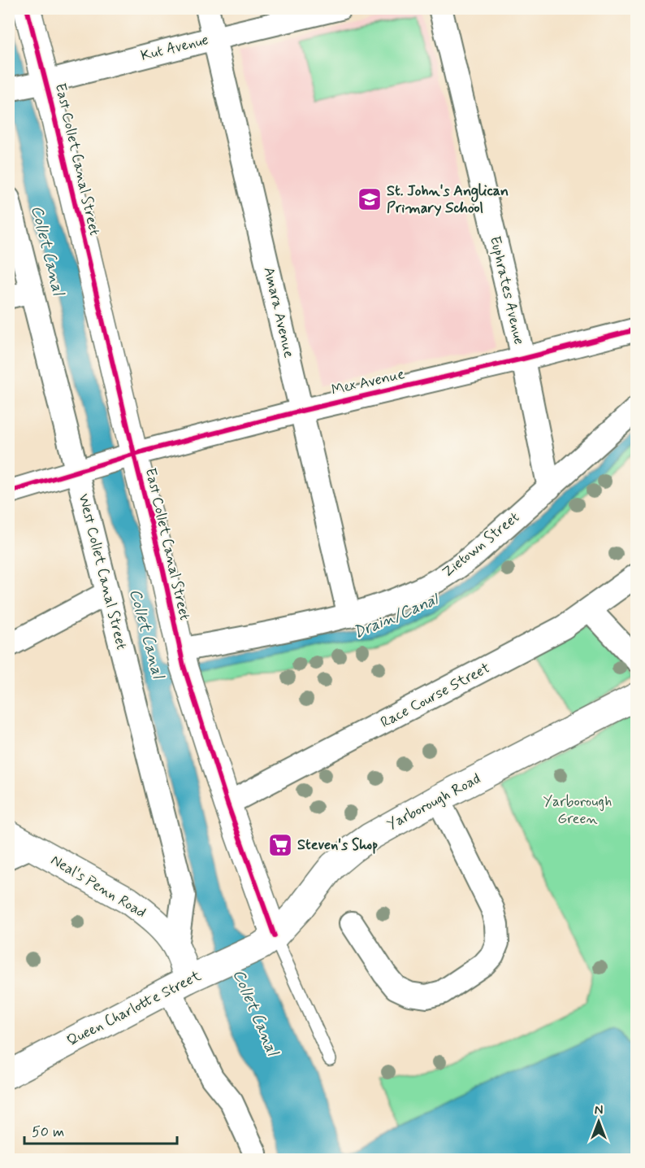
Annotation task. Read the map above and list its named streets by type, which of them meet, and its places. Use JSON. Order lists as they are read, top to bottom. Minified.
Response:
{"streets":{"street":["Kut Avenue","East Collet Canal Street","Euphrates Avenue","Amara Avenue","Mex Avenue","Zietown Street","West Collet Canal Street","Race Course Street","Yarborough Road","Neal's Penn Road","Queen Charlotte Street"]},"crossings":[["Kut Avenue","East Collet Canal Street"],["Kut Avenue","Amara Avenue"],["East Collet Canal Street","Mex Avenue"],["East Collet Canal Street","Zietown Street"],["East Collet Canal Street","West Collet Canal Street"],["East Collet Canal Street","Race Course Street"],["East Collet Canal Street","Yarborough Road"],["East Collet Canal Street","Queen Charlotte Street"],["Euphrates Avenue","Mex Avenue"],["Euphrates Avenue","Zietown Street"],["Amara Avenue","Mex Avenue"],["Amara Avenue","Zietown Street"],["Mex Avenue","West Collet Canal Street"],["West Collet Canal Street","Neal's Penn Road"],["Yarborough Road","Queen Charlotte Street"],["Neal's Penn Road","Queen Charlotte Street"]],"water":["Collet Canal","Drain/Canal"],"parks":["Yarborough Green"],"places":{"school or university":["St. John's Anglican Primary School"],"supermarket":["Steven's Shop"]},"scale_bar":"50 m","north":"top"}
